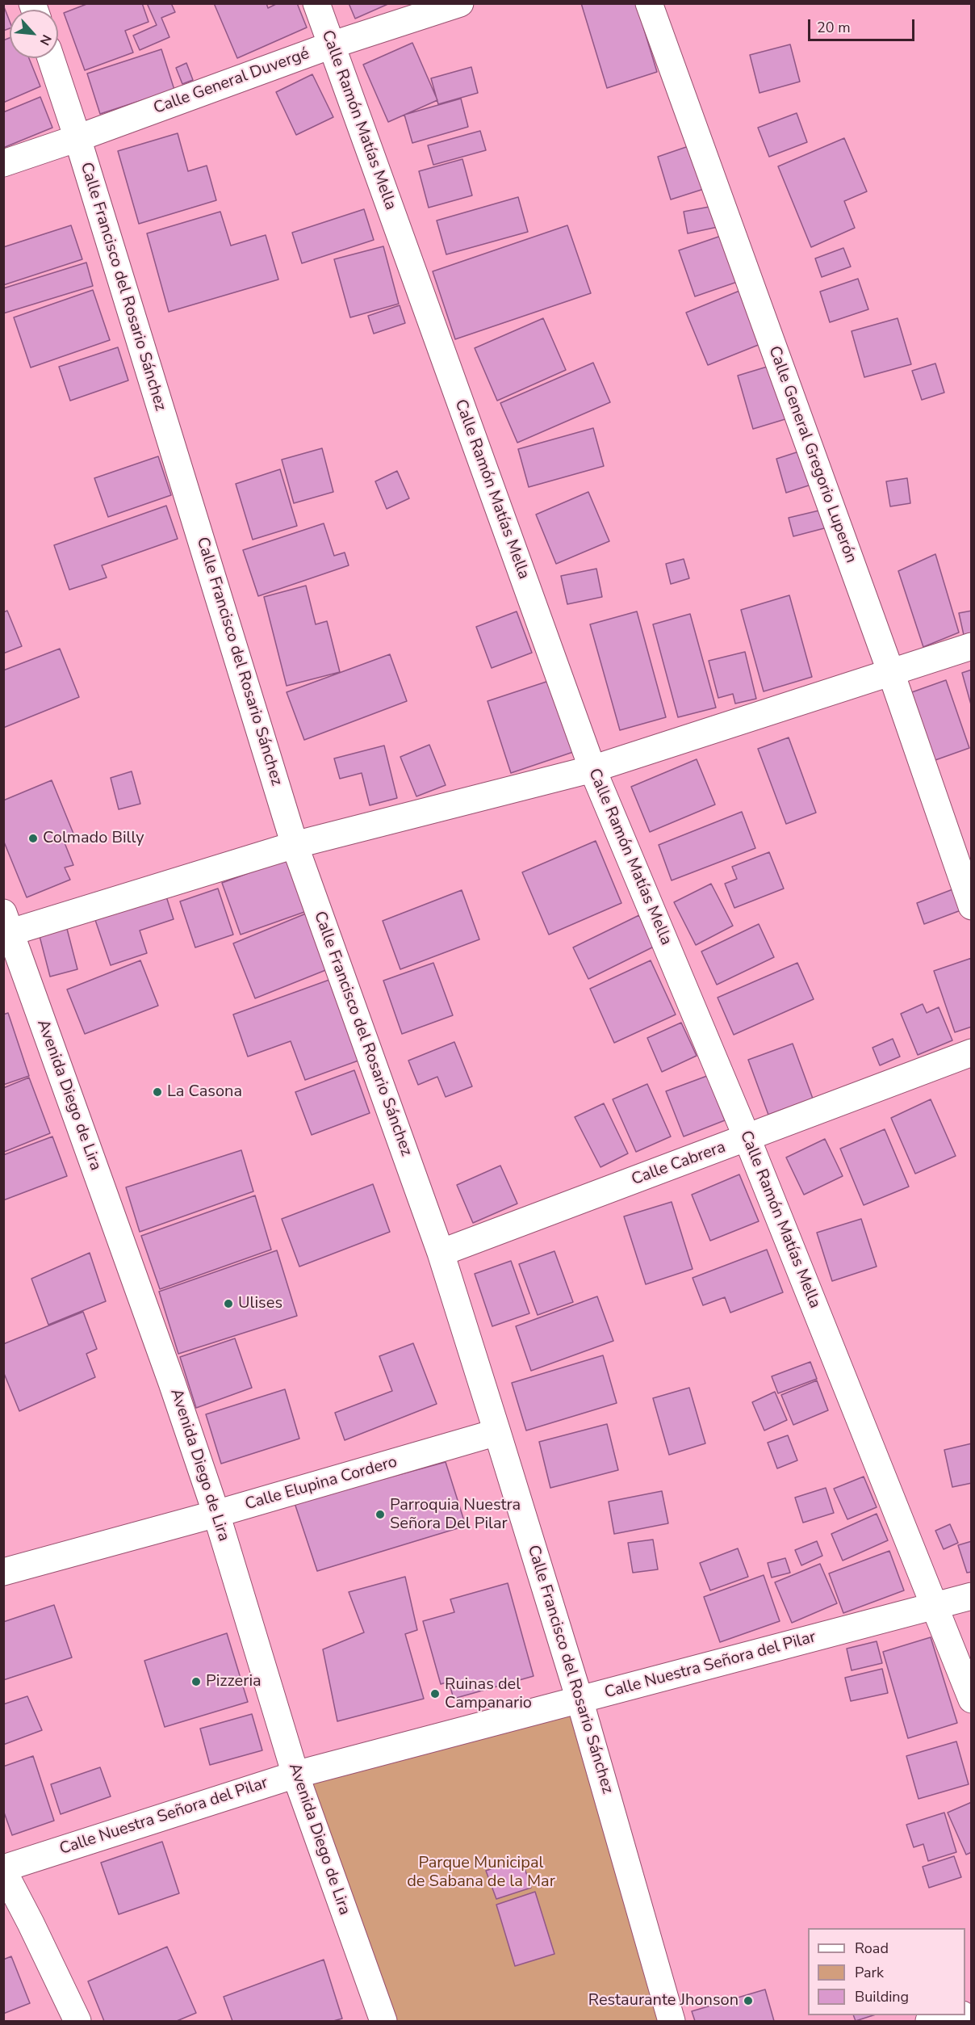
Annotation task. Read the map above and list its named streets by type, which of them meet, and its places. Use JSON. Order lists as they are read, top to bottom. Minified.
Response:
{"streets":{"street":["Calle General Duvergé","Calle Ramón Matías Mella","Calle Francisco del Rosario Sánchez","Calle General Gregorio Luperón","Avenida Diego de Lira","Calle Cabrera","Calle Elupina Cordero","Calle Nuestra Señora del Pilar"]},"crossings":[["Calle General Duvergé","Calle Ramón Matías Mella"],["Calle General Duvergé","Calle Francisco del Rosario Sánchez"],["Calle Ramón Matías Mella","Calle Cabrera"],["Calle Ramón Matías Mella","Calle Nuestra Señora del Pilar"],["Calle Francisco del Rosario Sánchez","Calle Cabrera"],["Calle Francisco del Rosario Sánchez","Calle Elupina Cordero"],["Calle Francisco del Rosario Sánchez","Calle Nuestra Señora del Pilar"],["Avenida Diego de Lira","Calle Elupina Cordero"],["Avenida Diego de Lira","Calle Nuestra Señora del Pilar"]],"parks":["Parque Municipal de Sabana de la Mar"],"places":["Colmado Billy","La Casona","Ulises","Parroquia Nuestra Señora Del Pilar","Pizzeria","Ruinas del Campanario","Restaurante Jhonson"],"legend":["Road","Park","Building"],"scale_bar":"20 m","north":"bottom right"}
